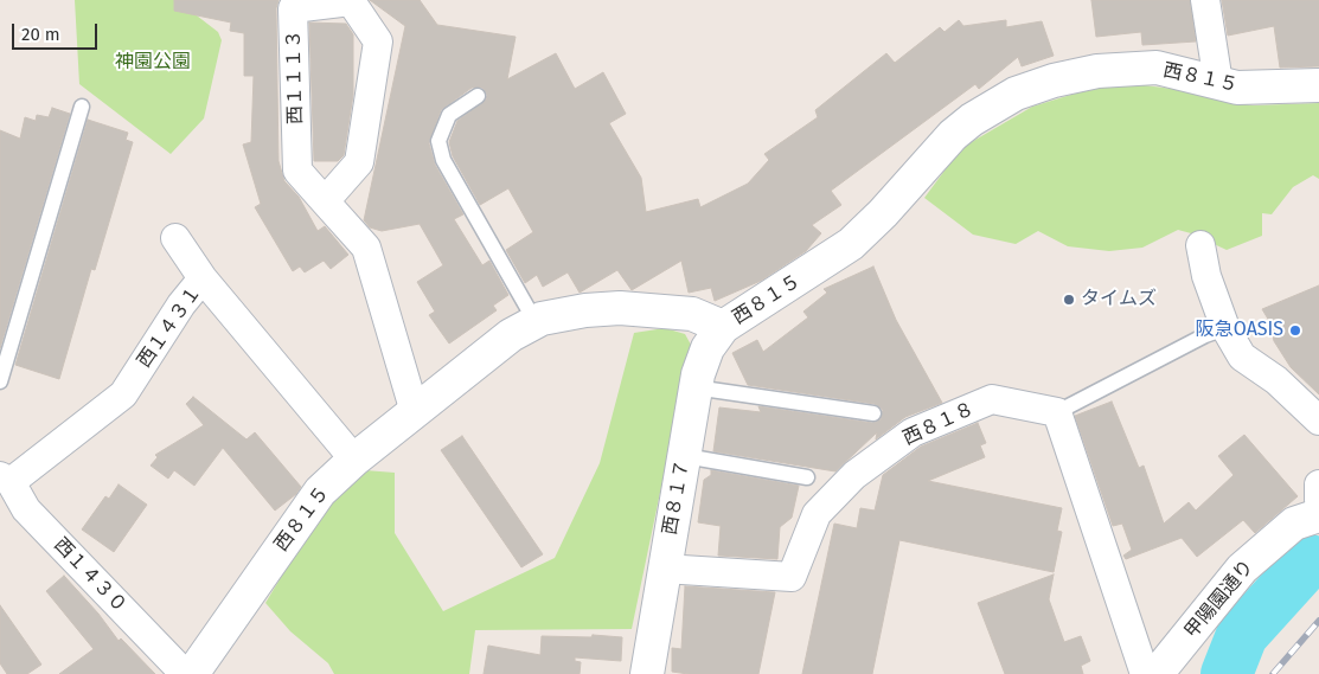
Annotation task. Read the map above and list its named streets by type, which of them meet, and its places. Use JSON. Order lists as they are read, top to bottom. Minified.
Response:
{"streets":{"street":["西１１１３","西８１５","西１４３１","西８１８","西８１７","西１４３０","甲陽園通り"]},"crossings":[["西１１１３","西８１５"],["西８１５","西１４３１"],["西８１５","西８１７"],["西１４３１","西１４３０"],["西８１８","西８１７"]],"parks":["神園公園"],"places":["タイムズ","阪急OASIS"],"scale_bar":"20 m"}
